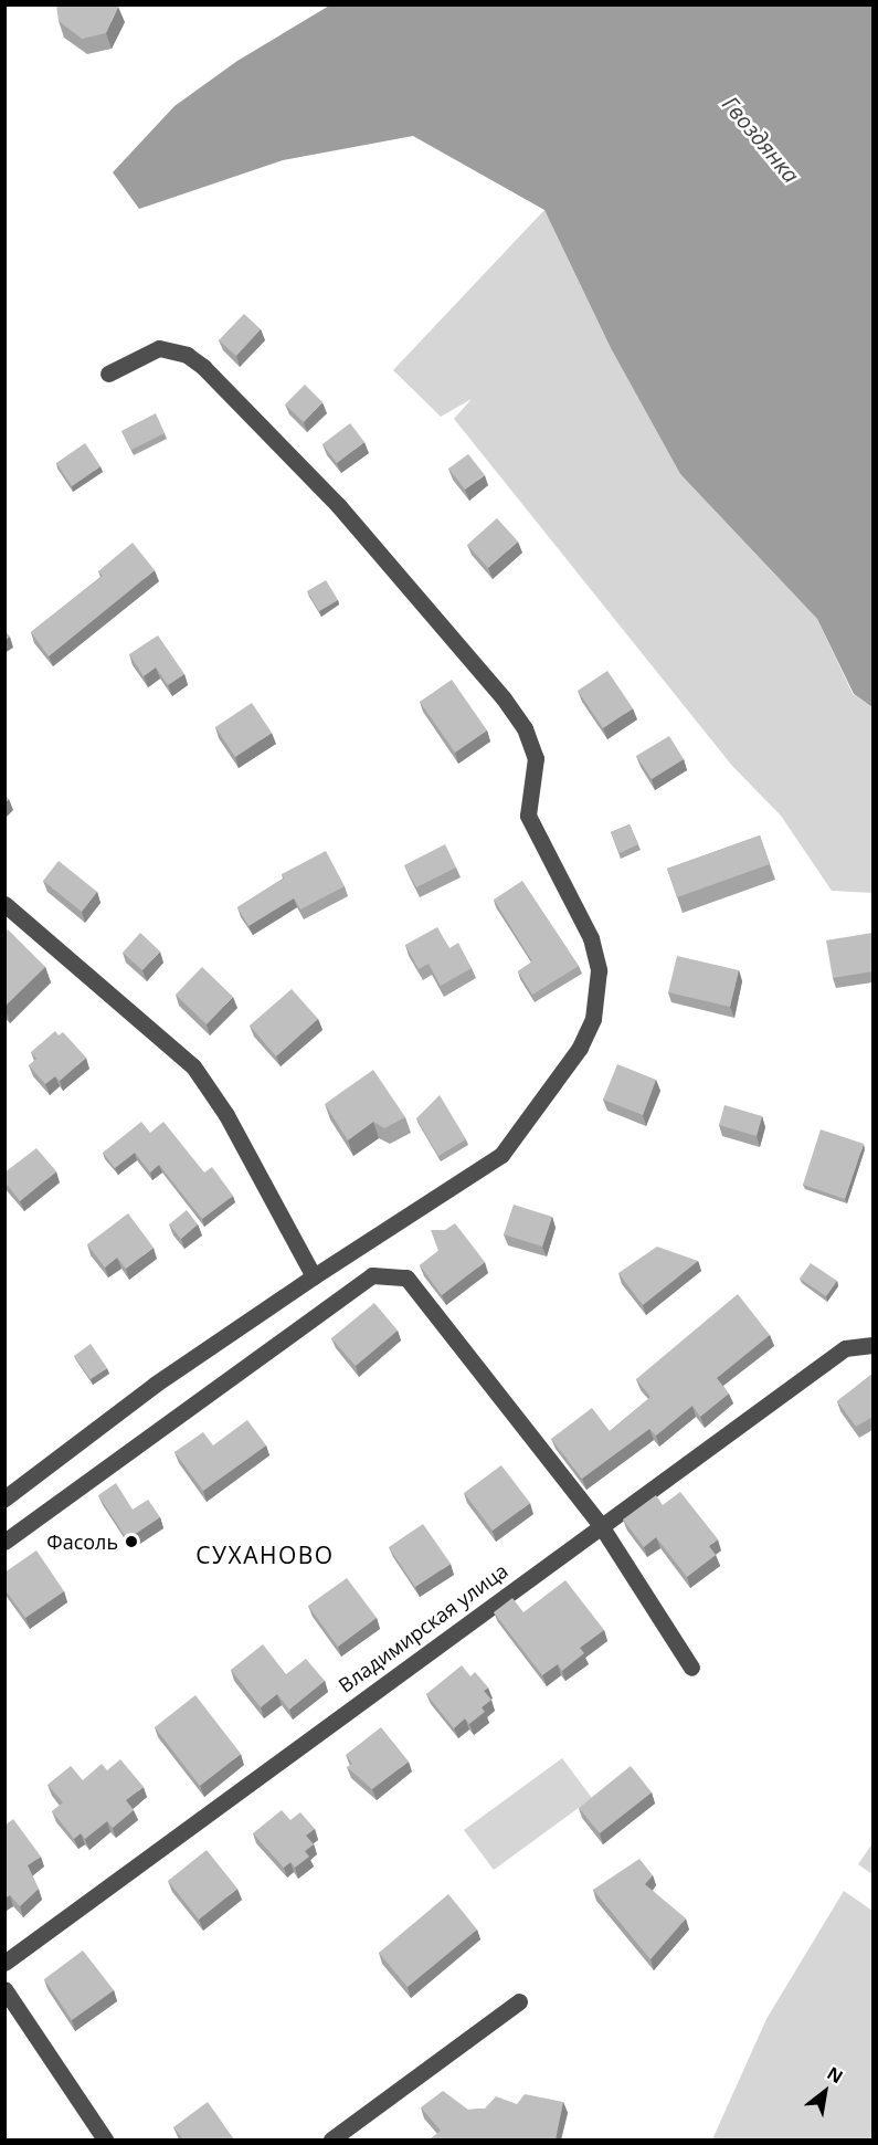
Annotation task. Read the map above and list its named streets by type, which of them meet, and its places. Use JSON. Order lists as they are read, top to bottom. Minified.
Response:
{"streets":{"street":["Владимирская улица"]},"districts":["СУХАНОВО"],"water":["Гвоздянка"],"places":["Фасоль"],"north":"top right"}
